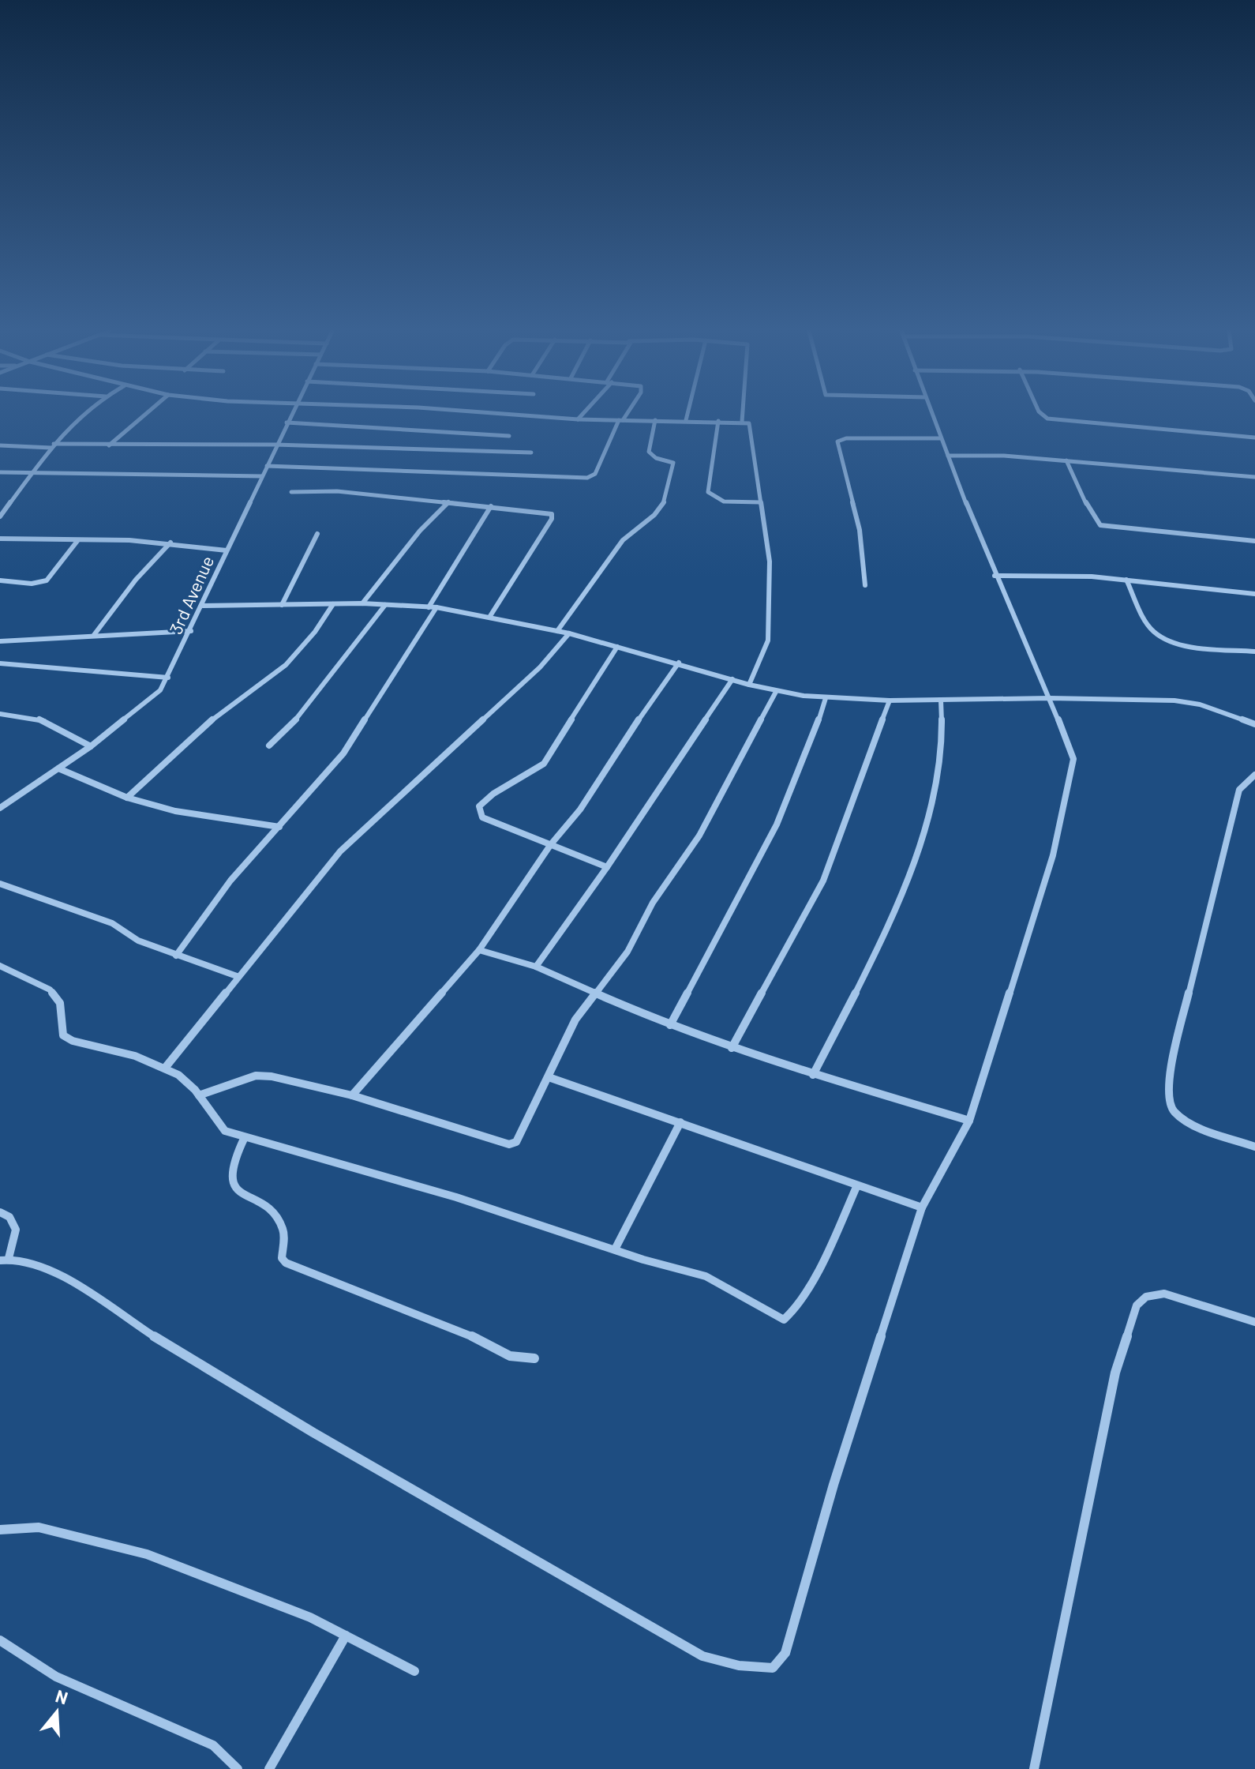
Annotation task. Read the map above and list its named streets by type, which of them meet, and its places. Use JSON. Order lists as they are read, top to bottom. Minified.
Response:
{"streets":{"street":["3rd Avenue"]},"north":"top"}
